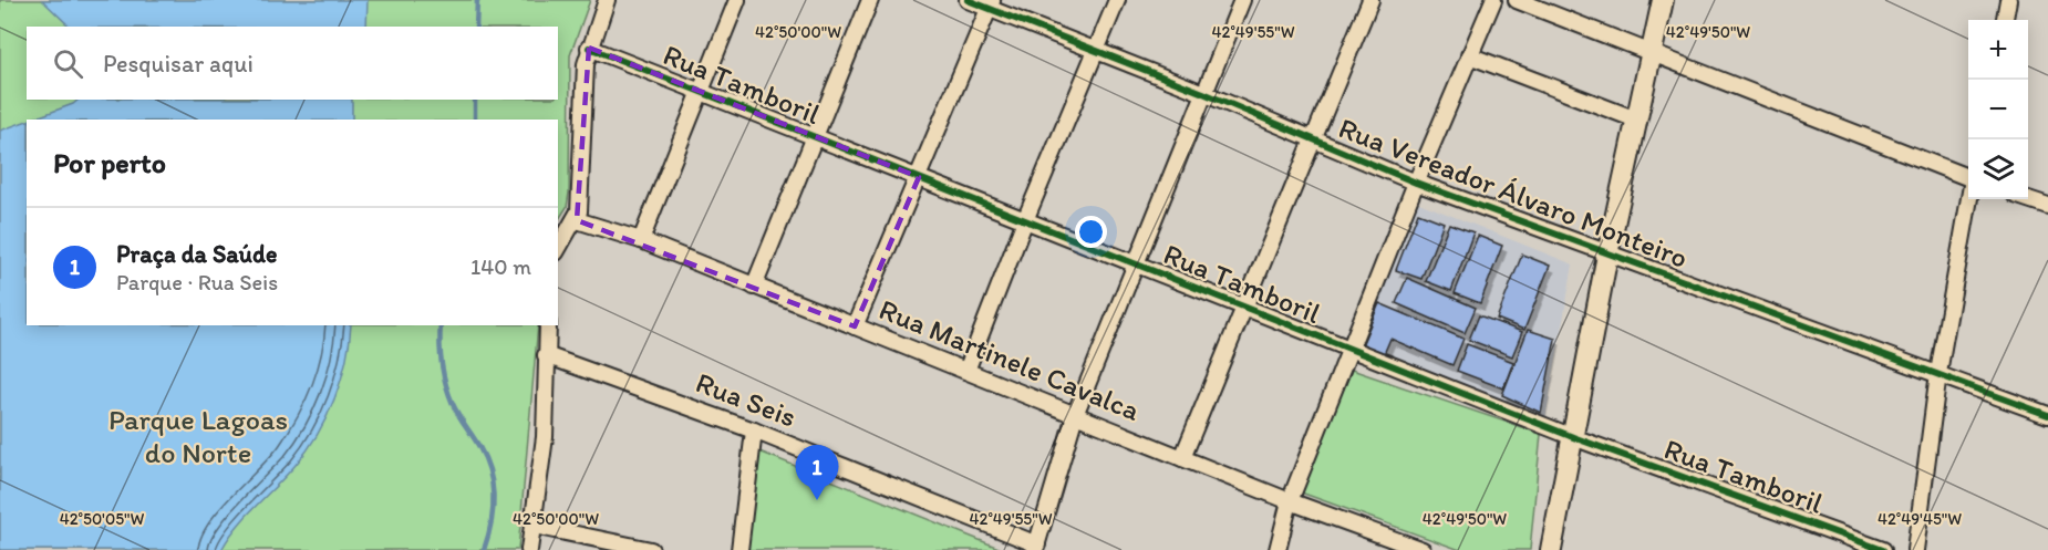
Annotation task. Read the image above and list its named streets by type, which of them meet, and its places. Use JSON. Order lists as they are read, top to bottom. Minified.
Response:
{"streets":{"street":["Rua Tamboril","Rua Vereador Álvaro Monteiro","Rua Martinele Cavalca","Rua Seis"]},"parks":["Parque Lagoas do Norte"],"page":{"map_buttons":["+","−"],"search":"Pesquisar aqui","heading":"Por perto","list":[{"mark":"1","name":"Praça da Saúde","note":"Parque · Rua Seis","value":"140 m"}],"pins":"1"},"coordinates":["42°50'00\"W","42°49'55\"W","42°49'50\"W","42°50'05\"W","42°49'45\"W"]}
